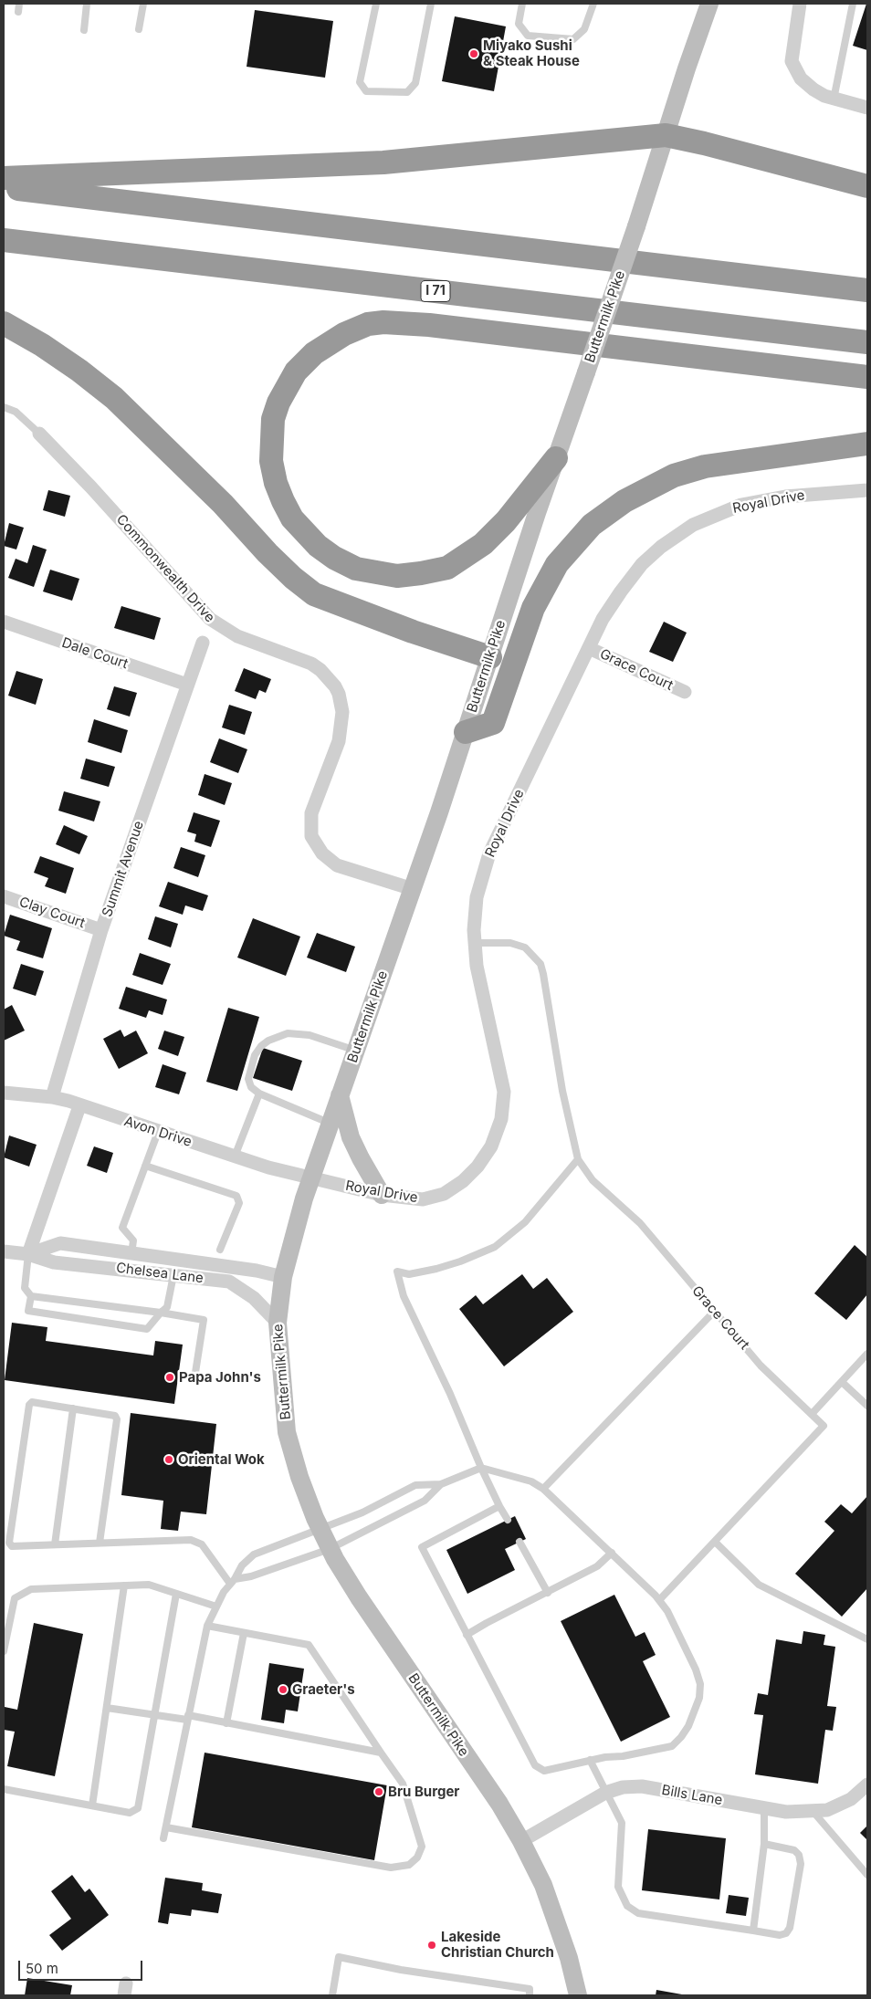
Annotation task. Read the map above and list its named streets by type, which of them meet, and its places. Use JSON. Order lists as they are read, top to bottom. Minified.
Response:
{"streets":{"highway":["I 71"],"main road":["Buttermilk Pike"],"street":["Royal Drive","Commonwealth Drive","Dale Court","Grace Court","Summit Avenue","Clay Court","Avon Drive","Chelsea Lane","Bills Lane"]},"crossings":[["Buttermilk Pike","Royal Drive"],["Buttermilk Pike","Commonwealth Drive"],["Buttermilk Pike","Avon Drive"],["Buttermilk Pike","Chelsea Lane"],["Buttermilk Pike","Bills Lane"],["Royal Drive","Grace Court"],["Royal Drive","Avon Drive"],["Dale Court","Summit Avenue"],["Summit Avenue","Clay Court"],["Summit Avenue","Avon Drive"]],"places":["Miyako Sushi & Steak House","Papa John's","Oriental Wok","Graeter's","Bru Burger","Lakeside Christian Church"],"scale_bar":"50 m"}
